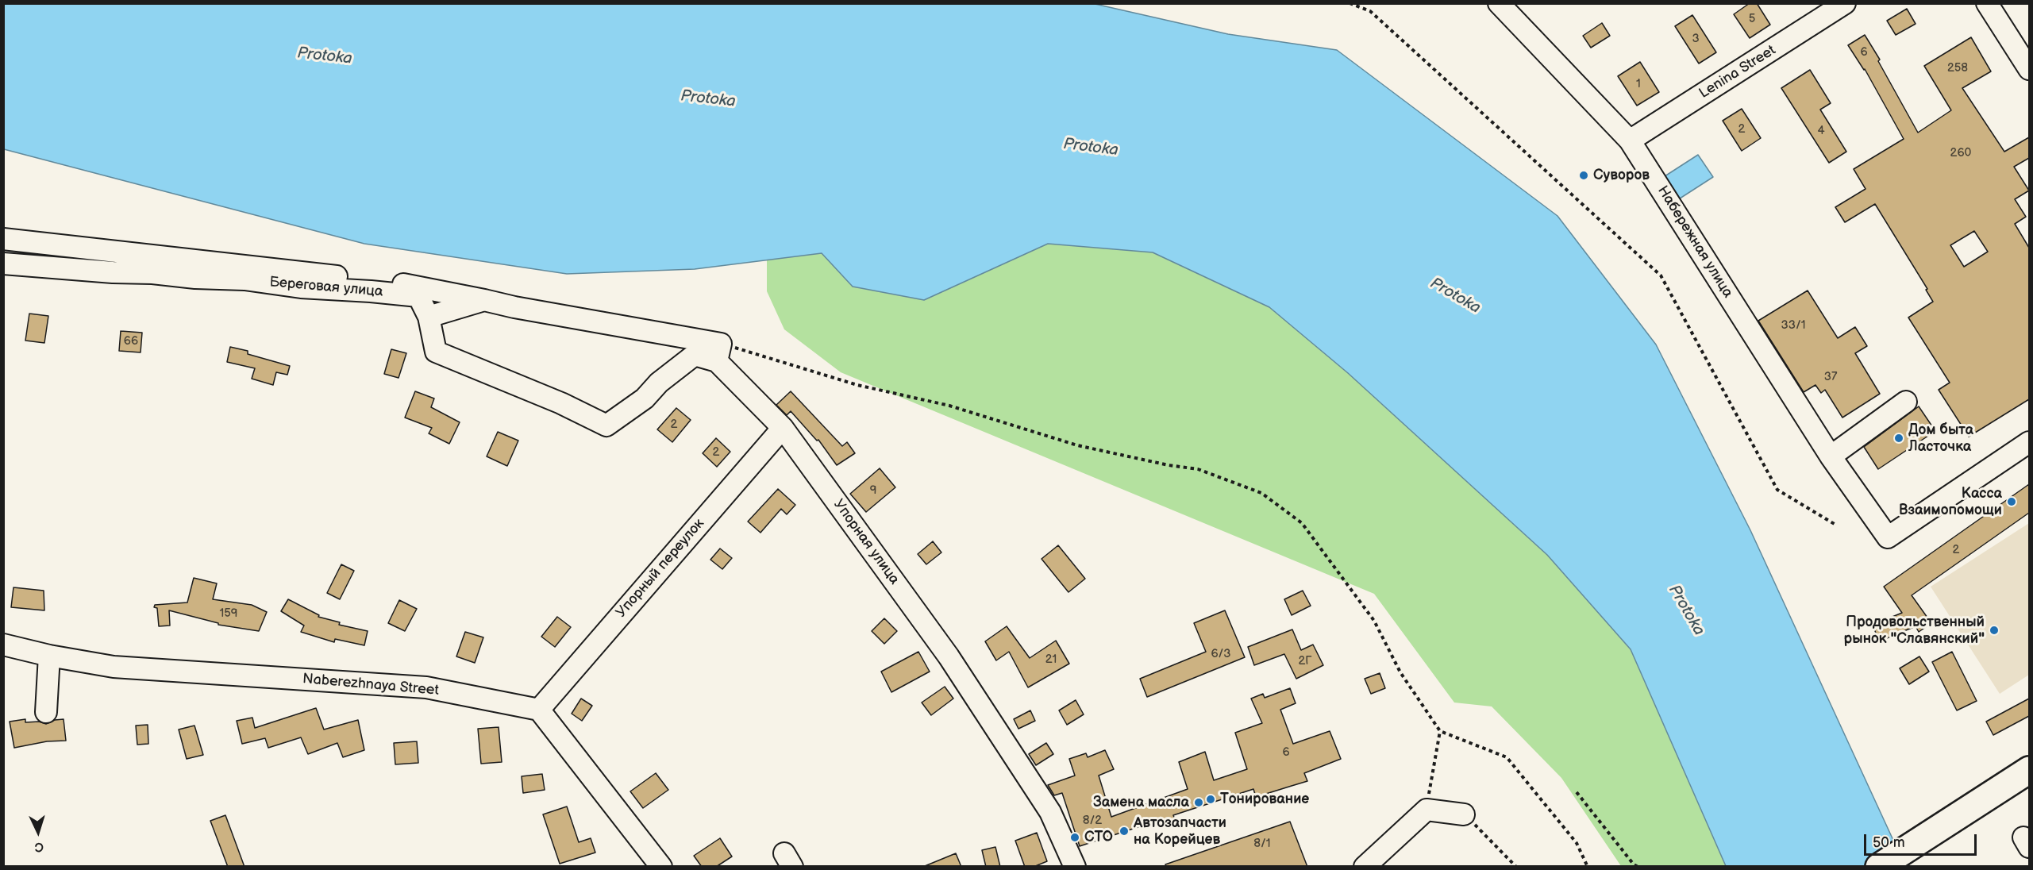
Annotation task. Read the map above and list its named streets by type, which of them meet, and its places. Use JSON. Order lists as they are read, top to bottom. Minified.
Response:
{"streets":{"street":["Lenina Street","Набережная улица","Береговая улица","Упорная улица","Упорный переулок","Naberezhnaya Street"]},"crossings":[["Lenina Street","Набережная улица"],["Береговая улица","Упорная улица"],["Упорная улица","Упорный переулок"],["Упорный переулок","Naberezhnaya Street"]],"water":["Protoka"],"places":["Суворов","Дом быта Ласточка","Касса Взаимопомощи","Продовольственный рынок \"Славянский\"","Тонирование","Замена масла","Автозапчасти на Корейцев","СТО"],"house_numbers":["5","3","6","258","1","2","4","260","33/1","66","37","2","2","9","2","159","6/3","21","2Г","6","8/2","8/1"],"scale_bar":"50 m","north":"bottom"}
